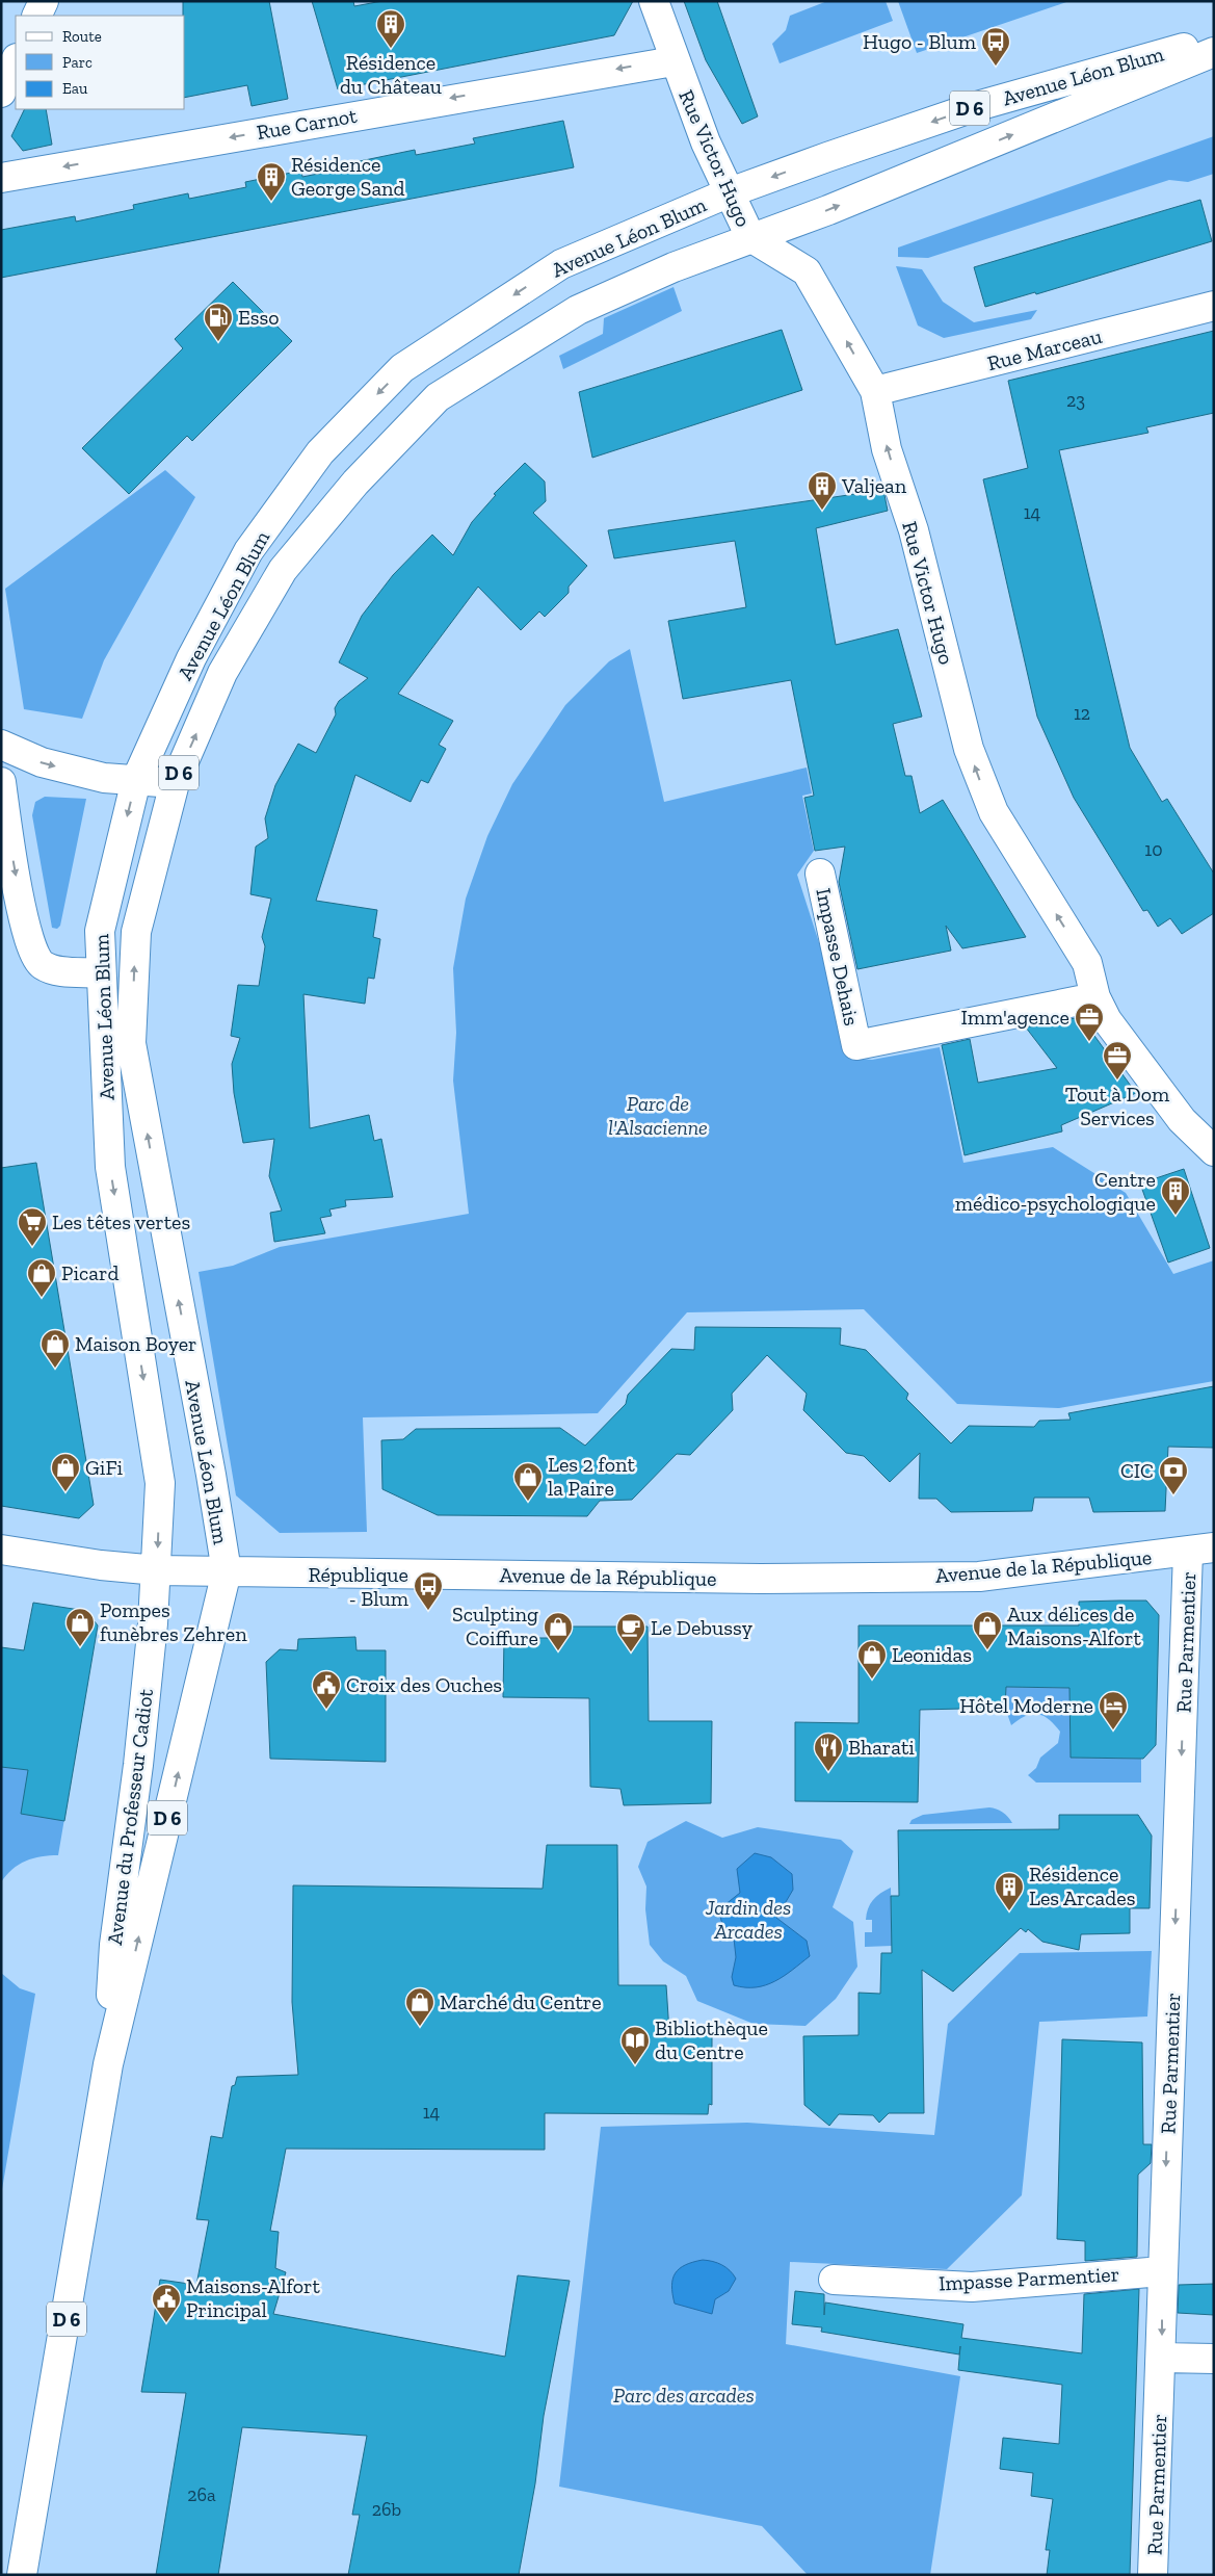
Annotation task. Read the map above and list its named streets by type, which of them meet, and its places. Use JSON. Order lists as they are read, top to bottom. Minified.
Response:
{"streets":{"main road":["Avenue Léon Blum","D 6","Rue Carnot","Rue Victor Hugo","Rue Marceau","Impasse Dehais","Avenue de la République","Rue Parmentier","Avenue du Professeur Cadiot","Impasse Parmentier"]},"crossings":[["Avenue Léon Blum","Rue Victor Hugo"],["Avenue Léon Blum","Avenue de la République"],["Avenue Léon Blum","Avenue du Professeur Cadiot"],["Rue Carnot","Rue Victor Hugo"],["Rue Victor Hugo","Rue Marceau"],["Rue Victor Hugo","Impasse Dehais"],["Avenue de la République","Rue Parmentier"],["Avenue de la République","Avenue du Professeur Cadiot"],["Rue Parmentier","Impasse Parmentier"]],"one_way":["Rue Carnot","Rue Victor Hugo","Rue Parmentier"],"parks":["Parc de l'Alsacienne","Jardin des Arcades","Parc des arcades"],"places":{"building":["Résidence du Château","Résidence George Sand","Valjean","Centre médico-psychologique","Résidence Les Arcades"],"bus stop":["Hugo - Blum","République - Blum"],"fuel station":["Esso"],"office":["Imm'agence","Tout à Dom Services"],"supermarket":["Les têtes vertes"],"shop":["Picard","Maison Boyer","GiFi","Les 2 font la Paire","Pompes funèbres Zehren","Aux délices de Maisons-Alfort","Sculpting Coiffure","Leonidas","Marché du Centre"],"bank":["CIC"],"cafe":["Le Debussy"],"public building":["Croix des Ouches","Maisons-Alfort Principal"],"hotel":["Hôtel Moderne"],"restaurant":["Bharati"],"library":["Bibliothèque du Centre"]},"house_numbers":["23","14","12","10","14","26a","26b"],"legend":["Route","Parc","Eau"]}
